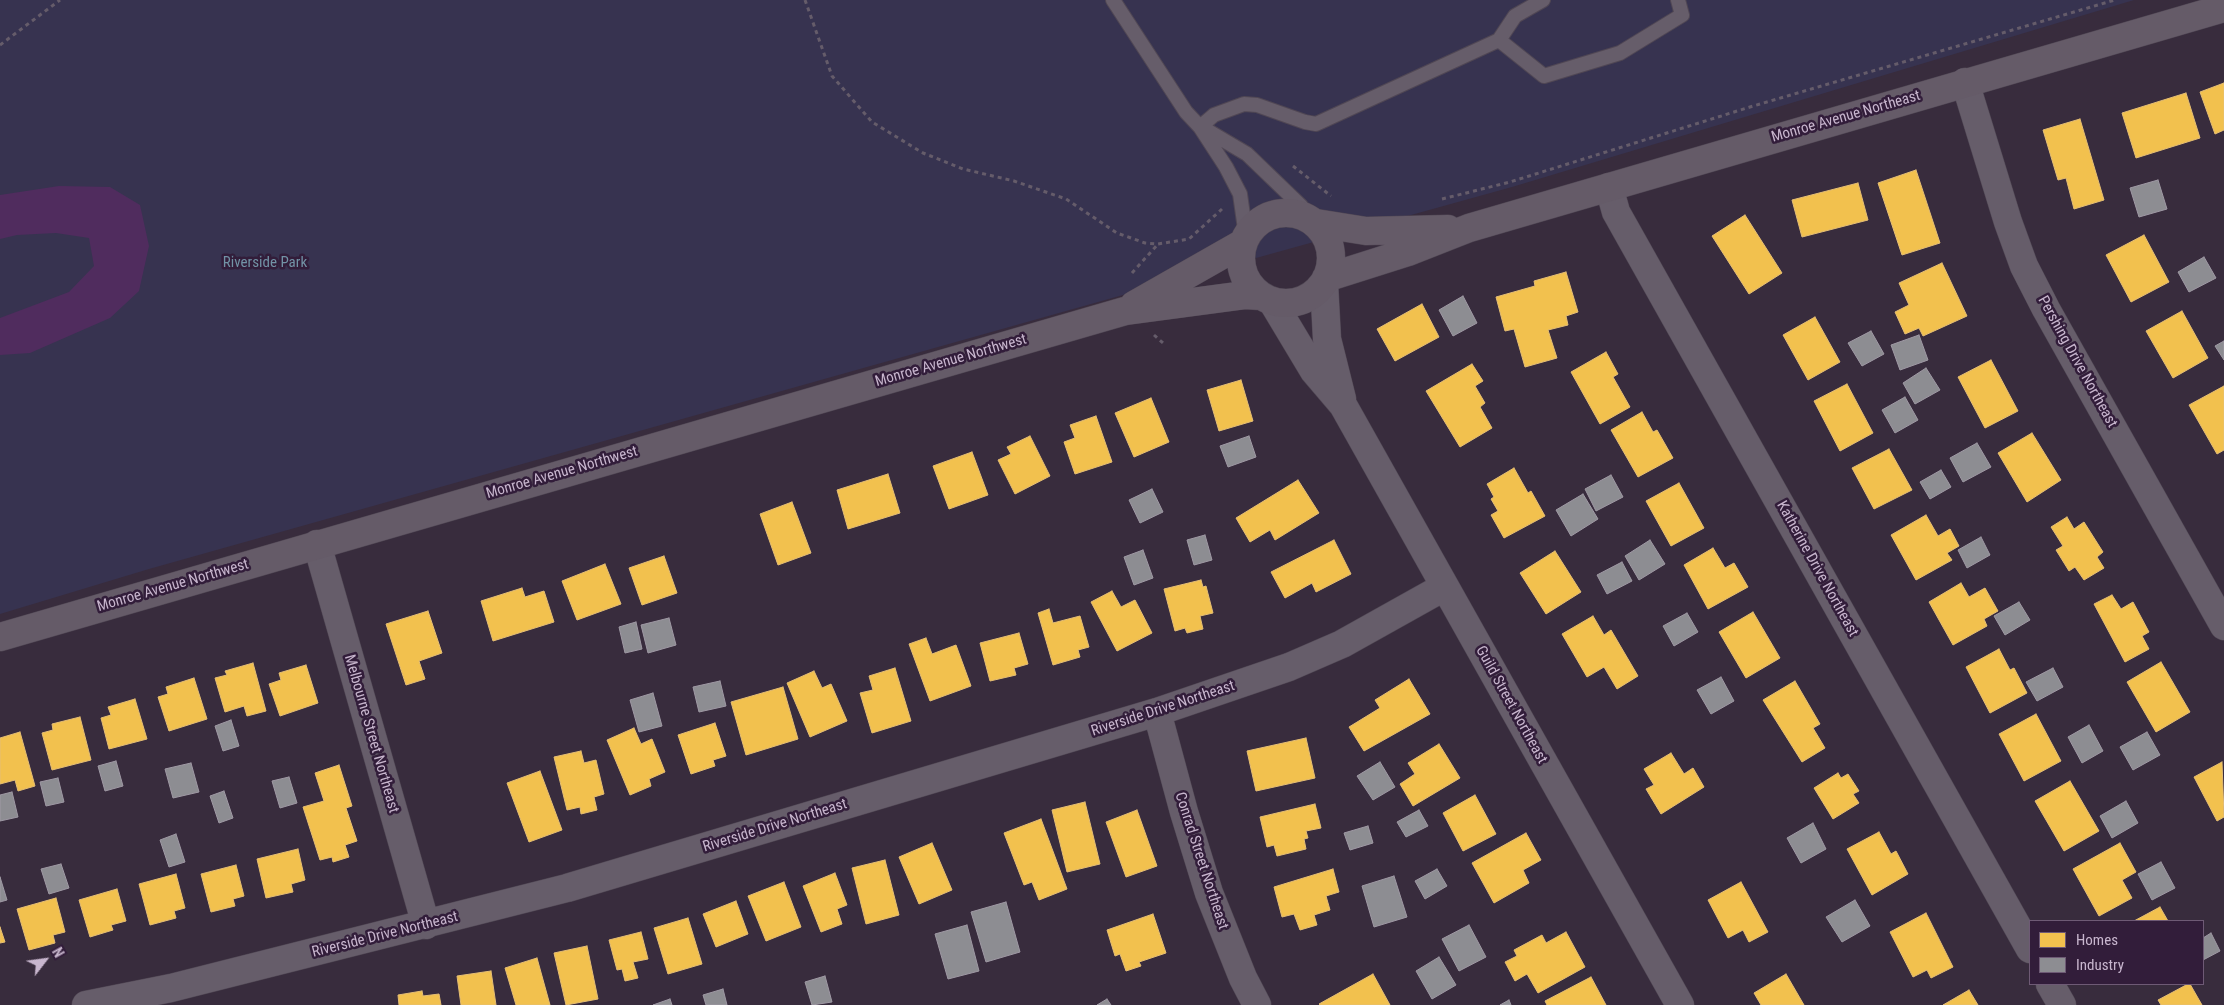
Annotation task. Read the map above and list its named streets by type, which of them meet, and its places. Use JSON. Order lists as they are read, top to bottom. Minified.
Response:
{"streets":{"main road":["Monroe Avenue Northeast","Monroe Avenue Northwest"],"street":["Pershing Drive Northeast","Katherine Drive Northeast","Guild Street Northeast","Riverside Drive Northeast","Melbourne Street Northeast","Conrad Street Northeast"]},"crossings":[["Monroe Avenue Northeast","Monroe Avenue Northwest"],["Monroe Avenue Northeast","Pershing Drive Northeast"],["Monroe Avenue Northeast","Katherine Drive Northeast"],["Monroe Avenue Northeast","Guild Street Northeast"],["Monroe Avenue Northwest","Guild Street Northeast"],["Monroe Avenue Northwest","Melbourne Street Northeast"],["Guild Street Northeast","Riverside Drive Northeast"],["Riverside Drive Northeast","Melbourne Street Northeast"],["Riverside Drive Northeast","Conrad Street Northeast"]],"parks":["Riverside Park"],"legend":["Homes","Industry"],"north":"top right"}
